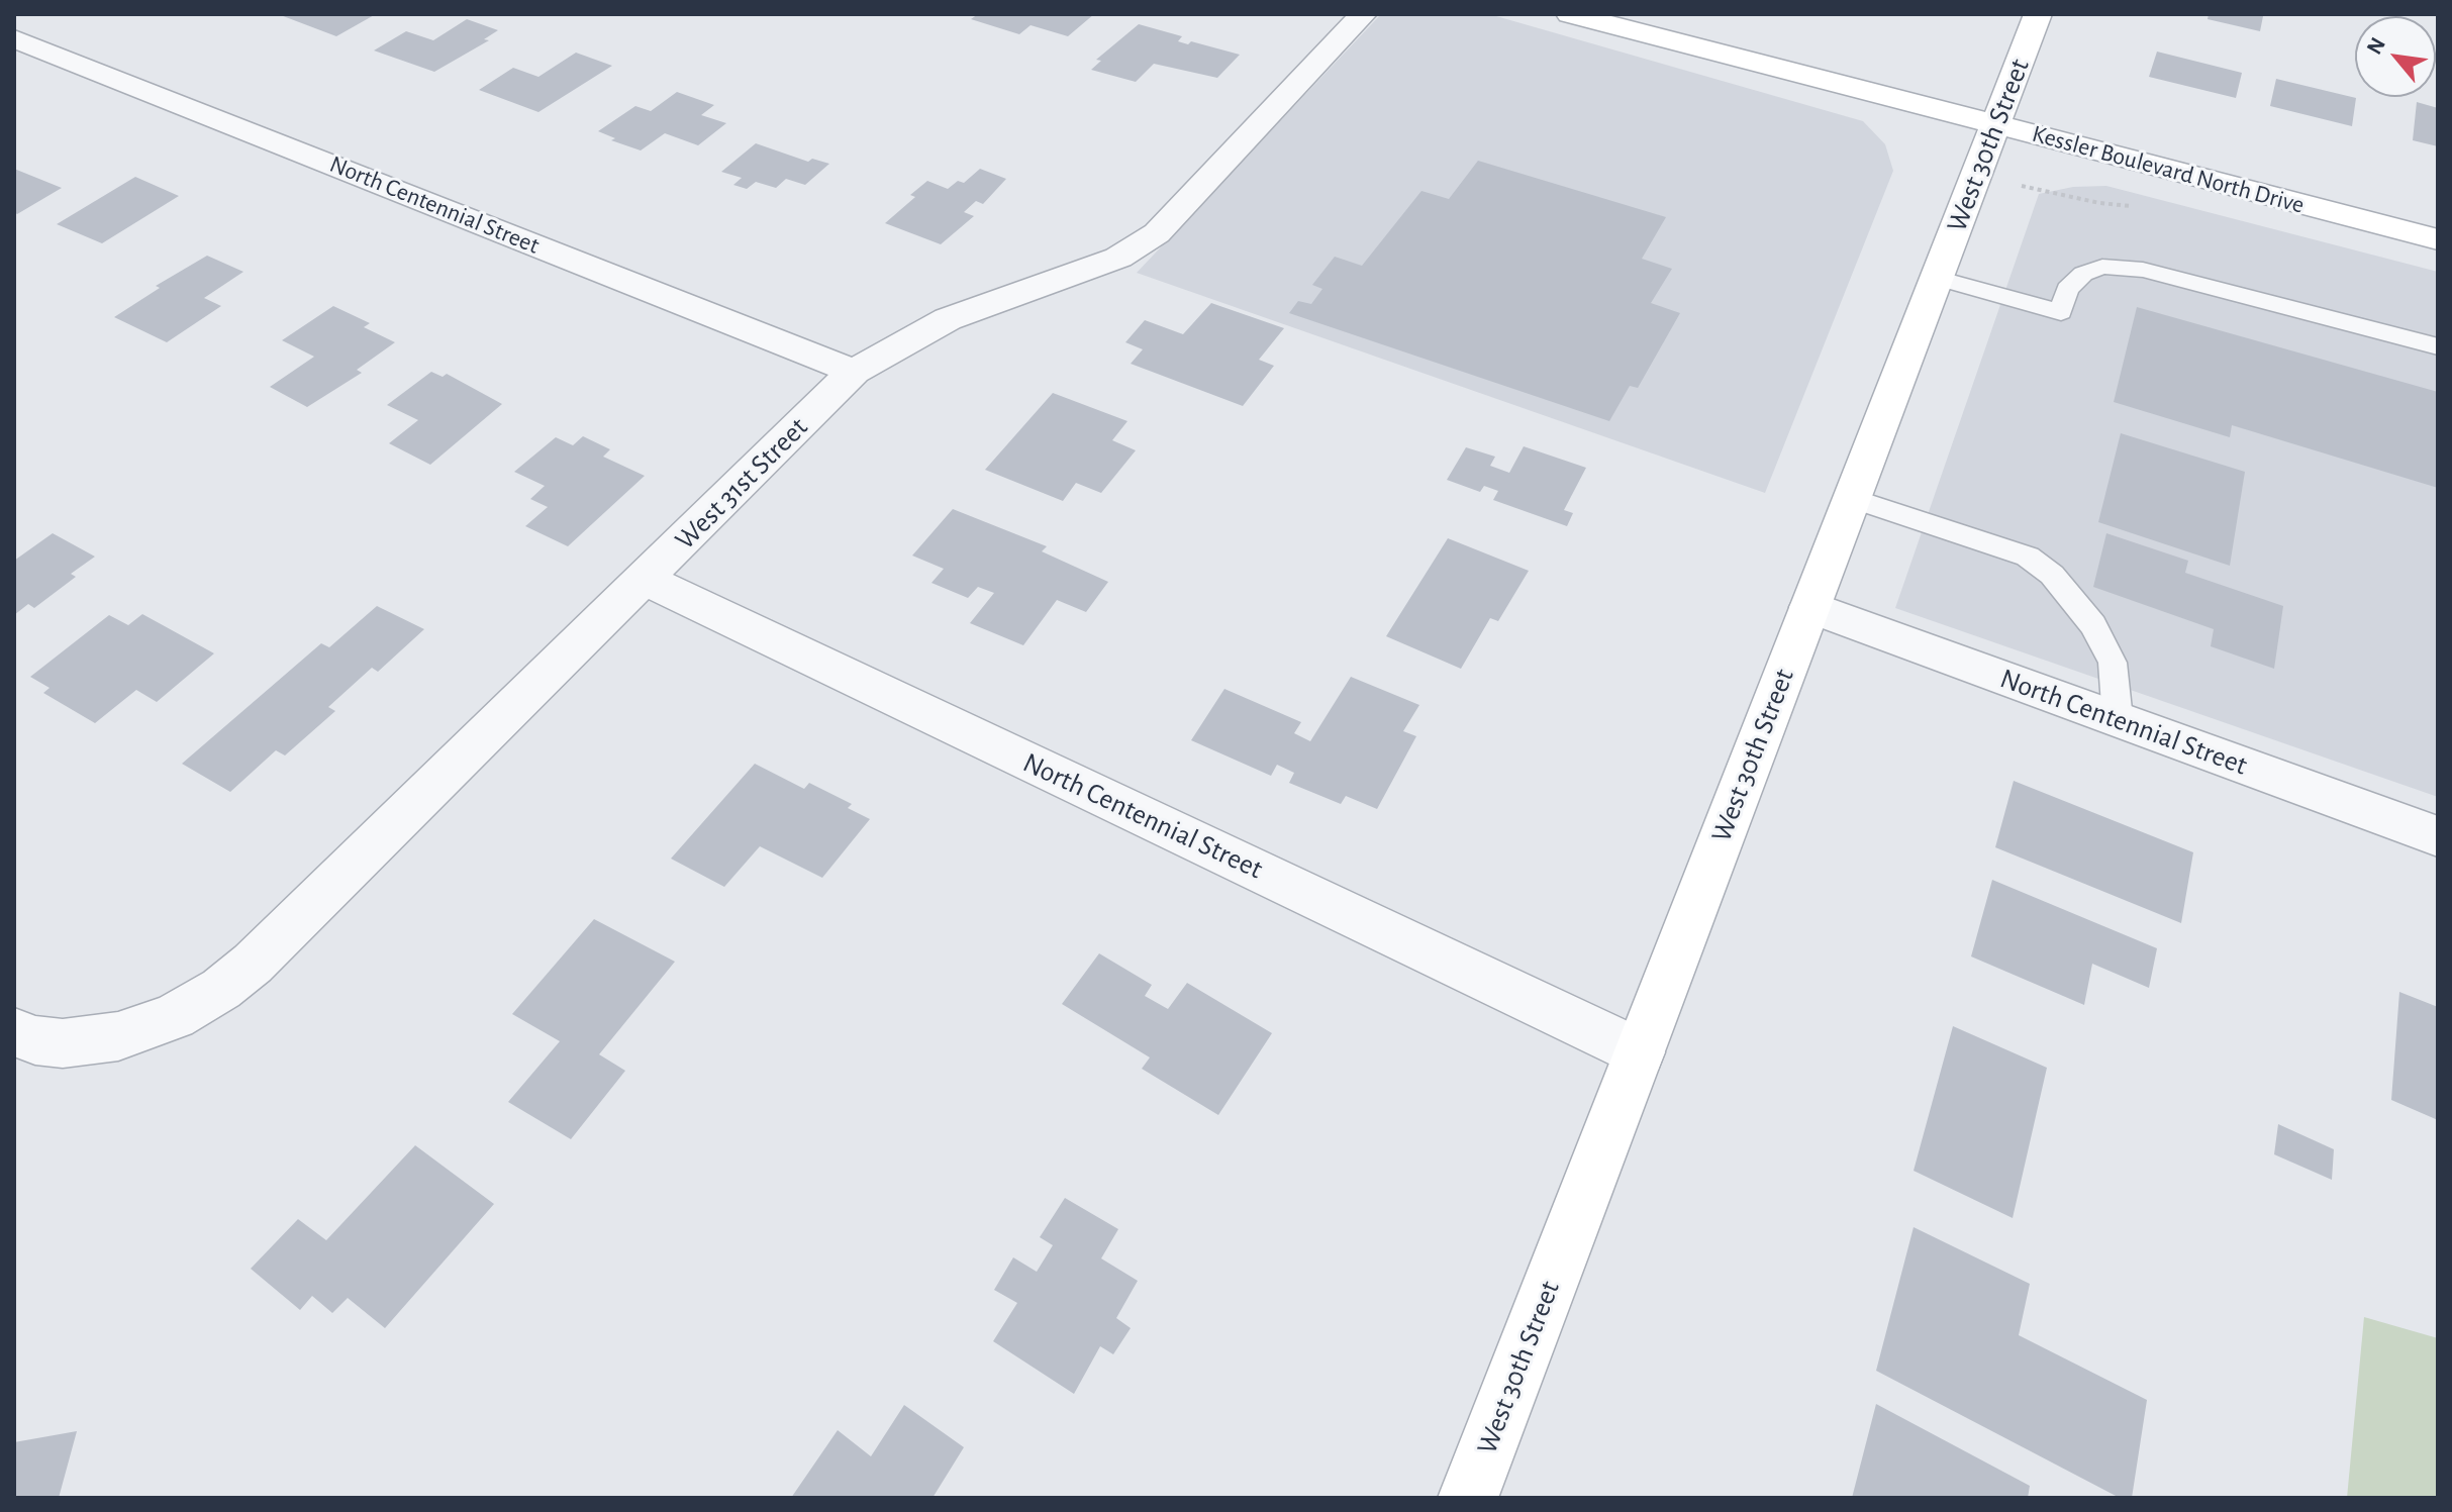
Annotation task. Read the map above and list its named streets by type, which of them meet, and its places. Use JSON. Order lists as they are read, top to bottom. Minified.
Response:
{"streets":{"main road":["West 30th Street","Kessler Boulevard North Drive"],"street":["North Centennial Street","West 31st Street"]},"crossings":[["West 30th Street","Kessler Boulevard North Drive"],["West 30th Street","North Centennial Street"],["North Centennial Street","West 31st Street"]],"north":"top left"}
